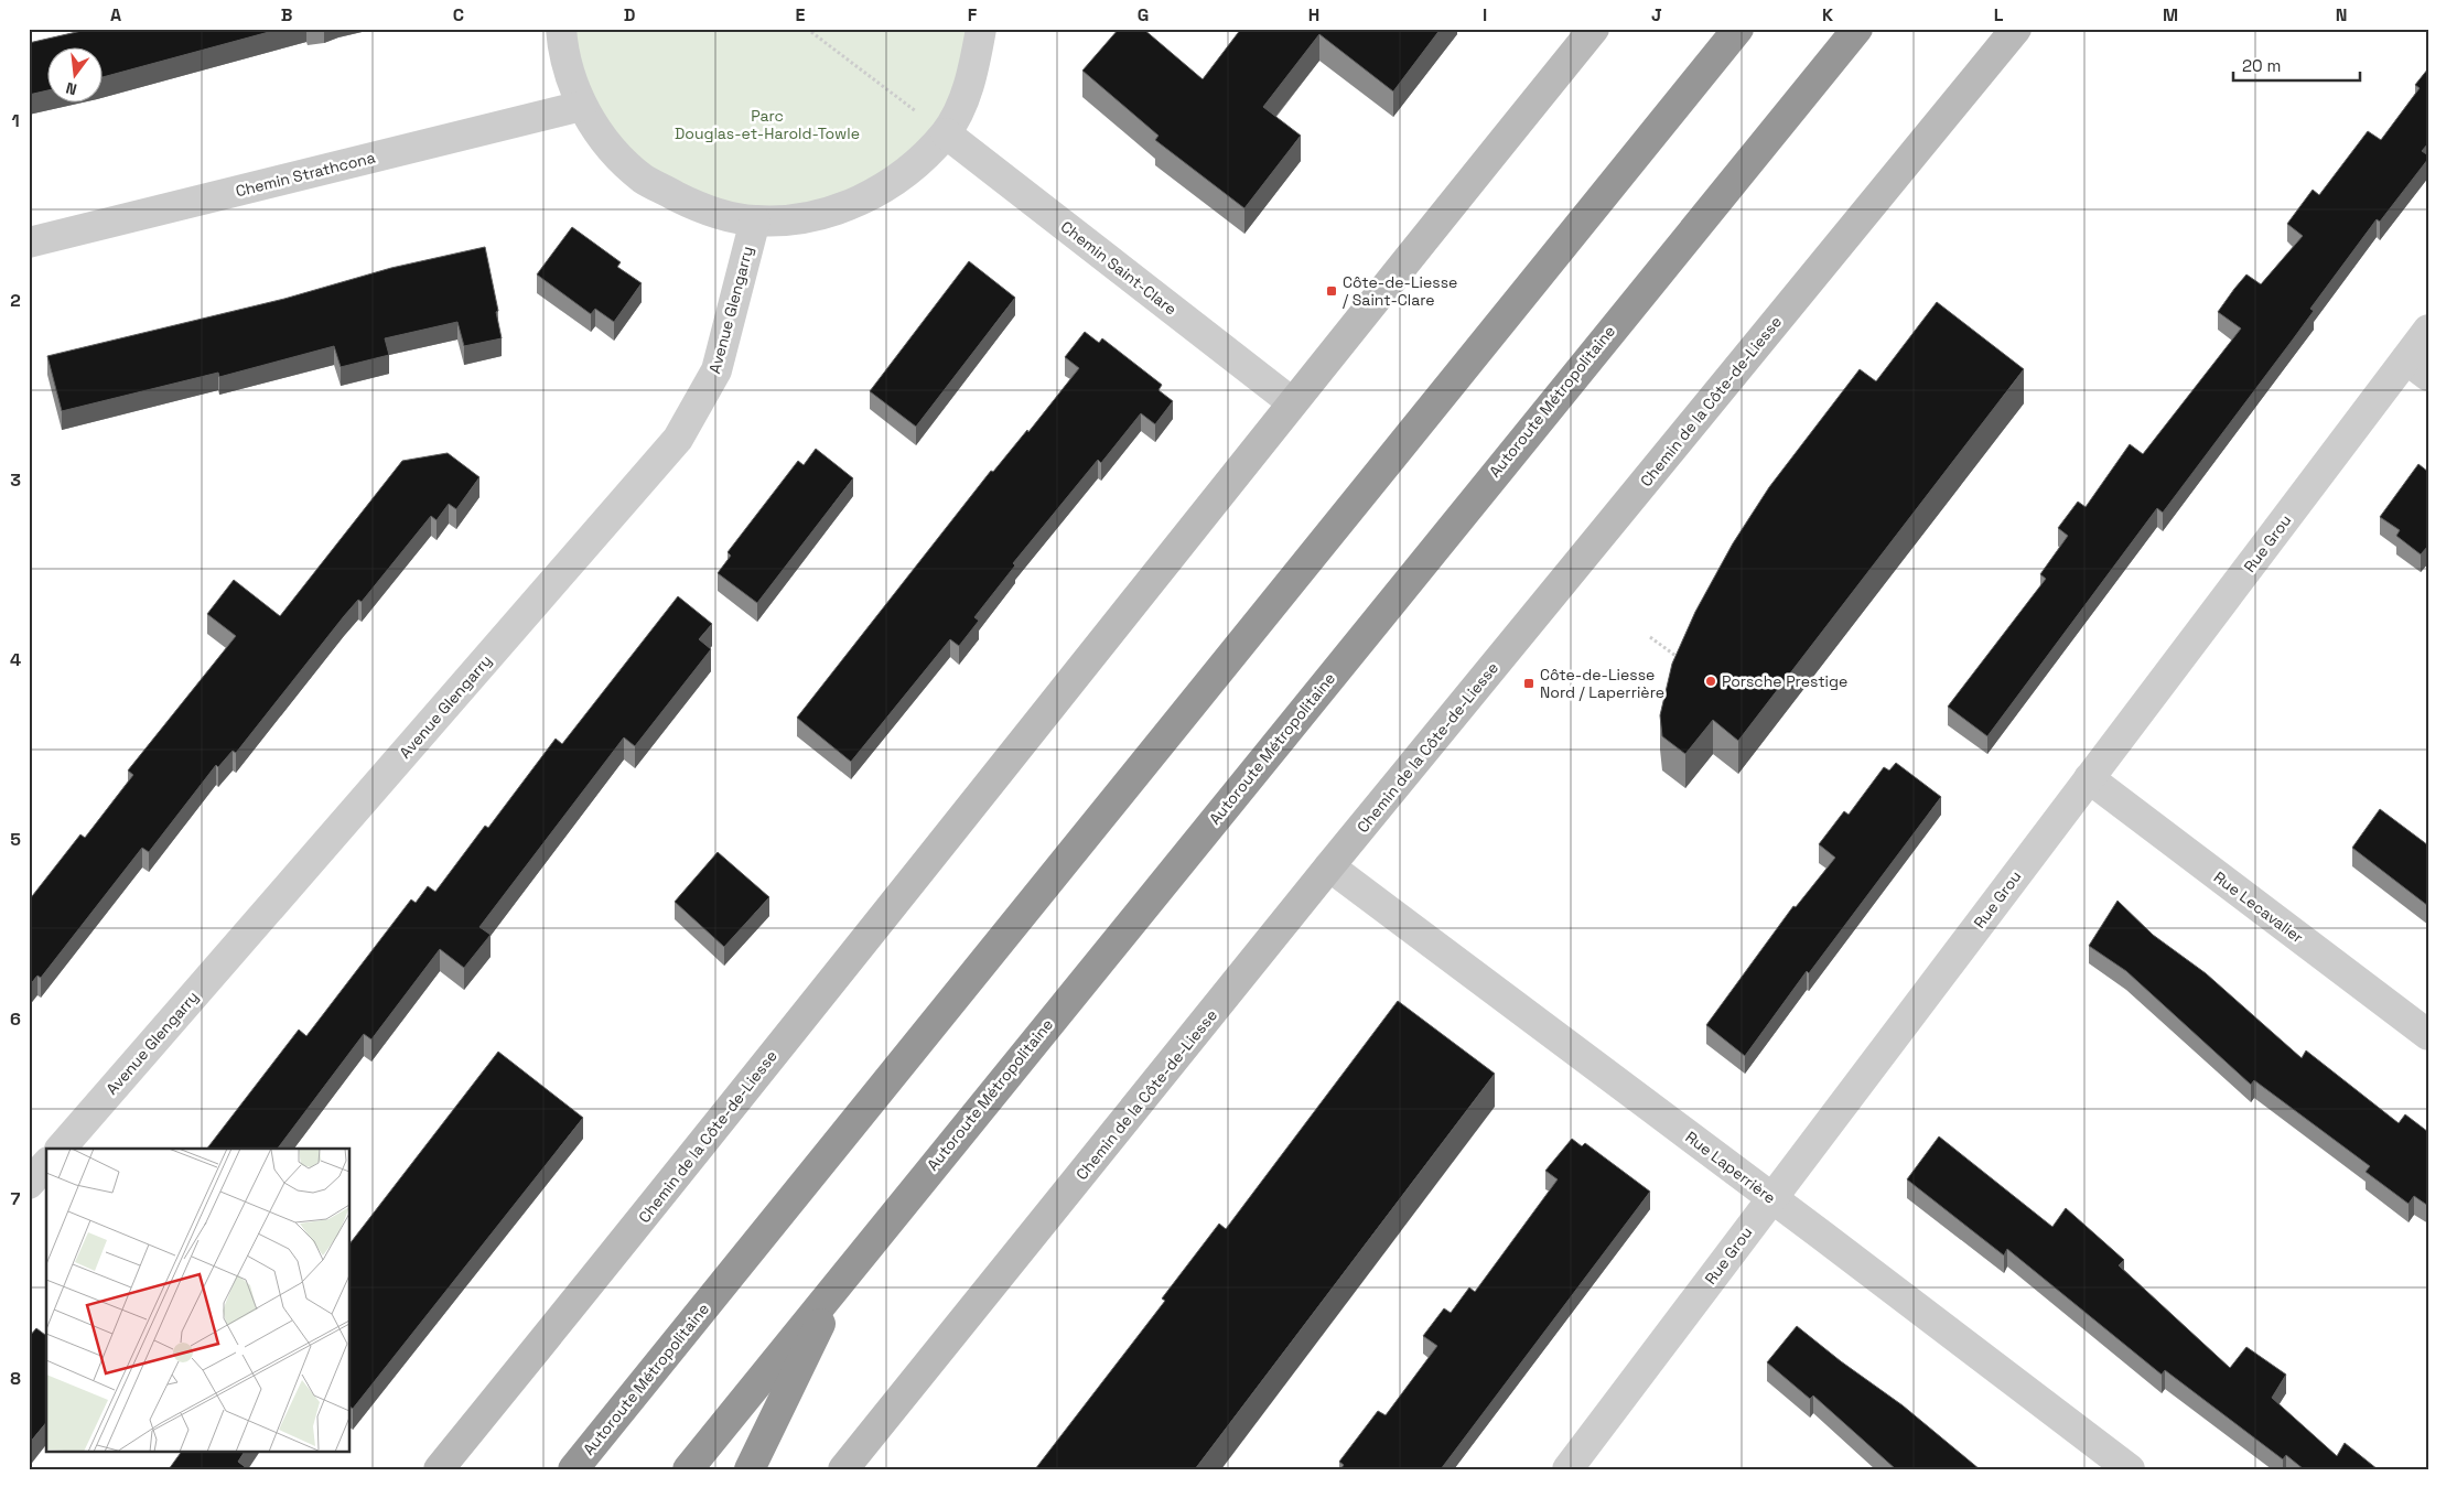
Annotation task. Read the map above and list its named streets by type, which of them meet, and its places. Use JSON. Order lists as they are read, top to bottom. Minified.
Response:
{"streets":{"highway":["Autoroute Métropolitaine"],"main road":["Chemin de la Côte-de-Liesse"],"street":["Chemin Strathcona","Chemin Saint-Clare","Avenue Glengarry","Rue Grou","Rue Lecavalier","Rue Laperrière"]},"crossings":[["Chemin Saint-Clare","Chemin de la Côte-de-Liesse"],["Chemin de la Côte-de-Liesse","Rue Laperrière"],["Rue Grou","Rue Lecavalier"],["Rue Grou","Rue Laperrière"]],"parks":["Parc Douglas-et-Harold-Towle"],"places":{"transit":["Côte-de-Liesse / Saint-Clare","Côte-de-Liesse Nord / Laperrière"],"other":["Porsche Prestige"]},"scale_bar":"20 m","north":"bottom","grid":{"columns":["A","B","C","D","E","F","G","H","I","J","K","L","M","N"],"rows":["1","2","3","4","5","6","7","8"]}}
